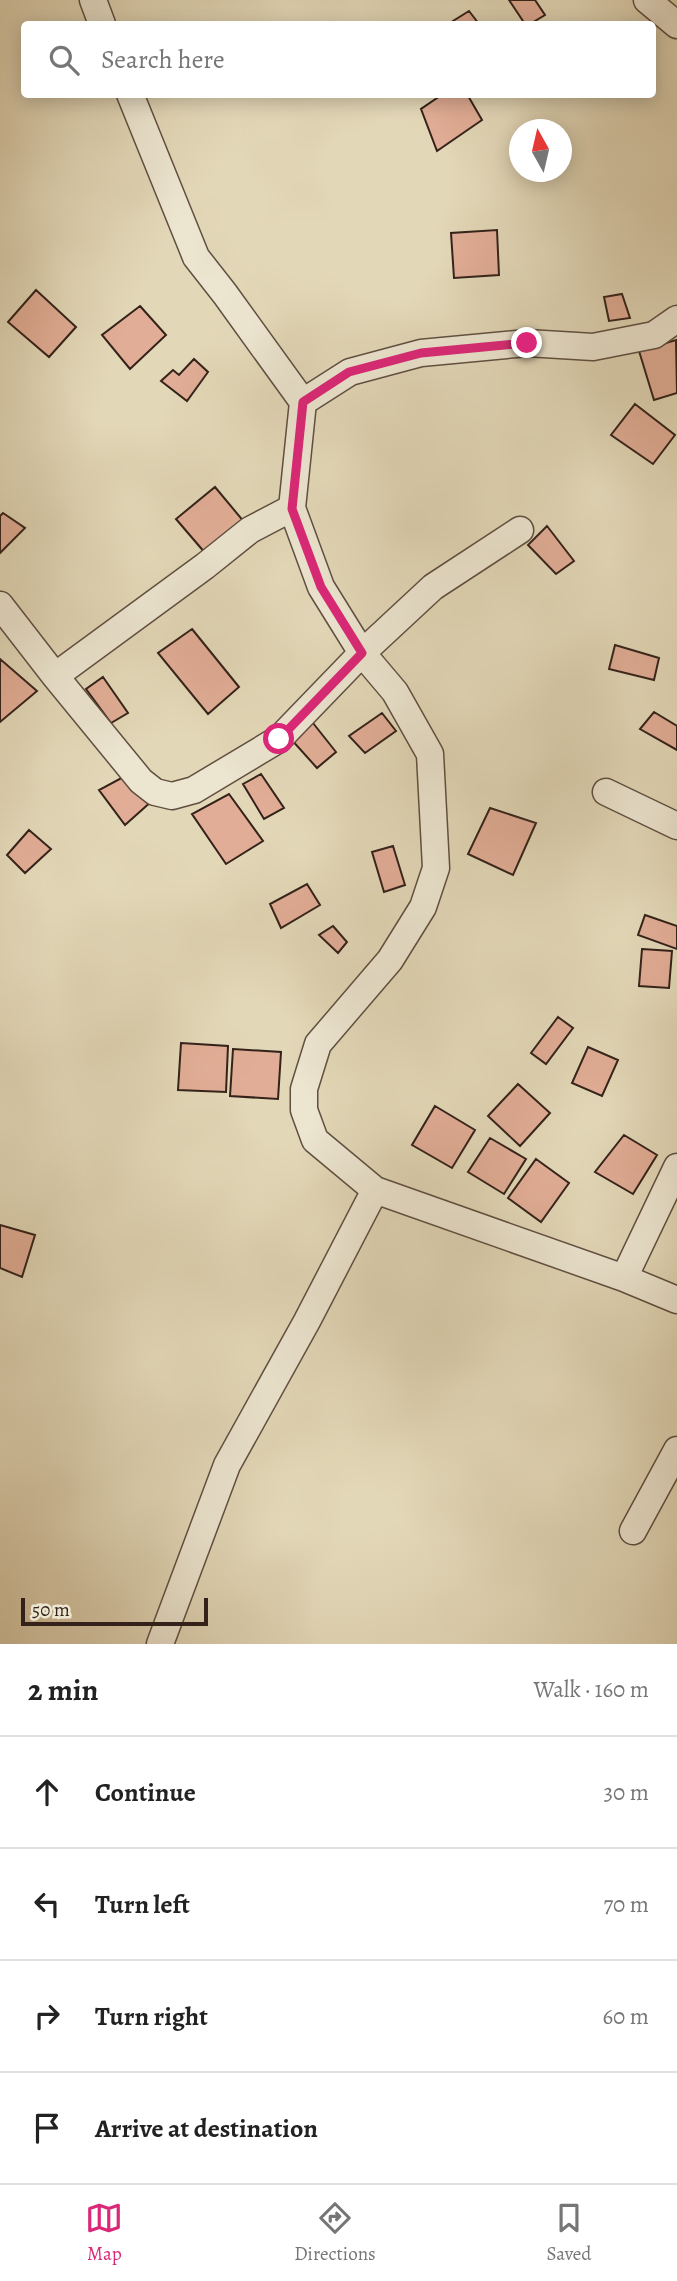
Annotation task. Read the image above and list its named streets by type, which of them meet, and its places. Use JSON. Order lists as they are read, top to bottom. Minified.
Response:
{"scale_bar":"50 m","north":"top","page":{"search":"Search here","scale":"50 m","heading":["2 min","Walk · 160 m"],"list":[["Continue","30 m"],["Turn left","70 m"],["Turn right","60 m"],"Arrive at destination"],"nav":["Map","Directions","Saved"]}}
